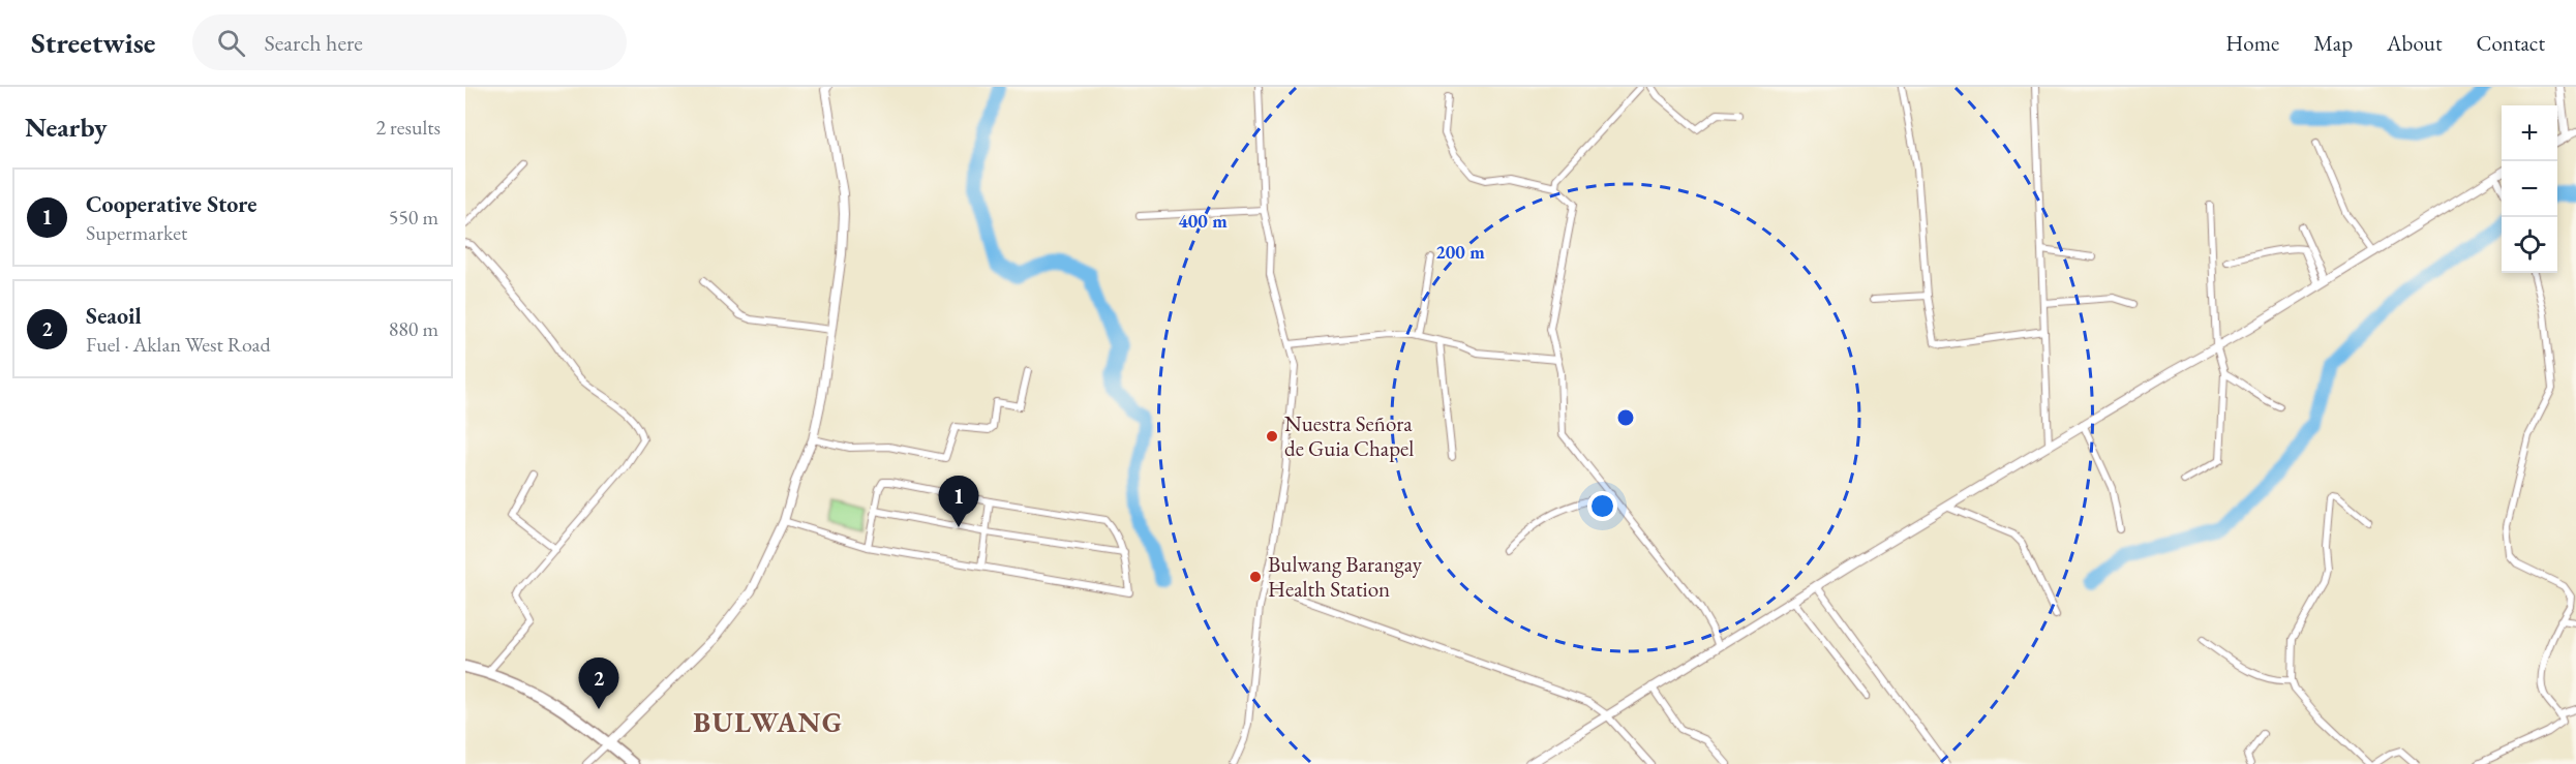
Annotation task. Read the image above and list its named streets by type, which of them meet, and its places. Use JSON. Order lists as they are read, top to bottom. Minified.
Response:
{"districts":["BULWANG"],"places":["Nuestra Señora de Guia Chapel","Bulwang Barangay Health Station"],"page":{"header":"Streetwise","search":"Search here","nav":["Home","Map","About","Contact"],"heading":["Nearby","2 results"],"map_buttons":["+","−"],"list":[{"mark":"1","name":"Cooperative Store","note":"Supermarket","value":"550 m"},{"mark":"2","name":"Seaoil","note":"Fuel · Aklan West Road","value":"880 m"}],"pins":["1","2"]},"rings":["400 m","200 m"]}
